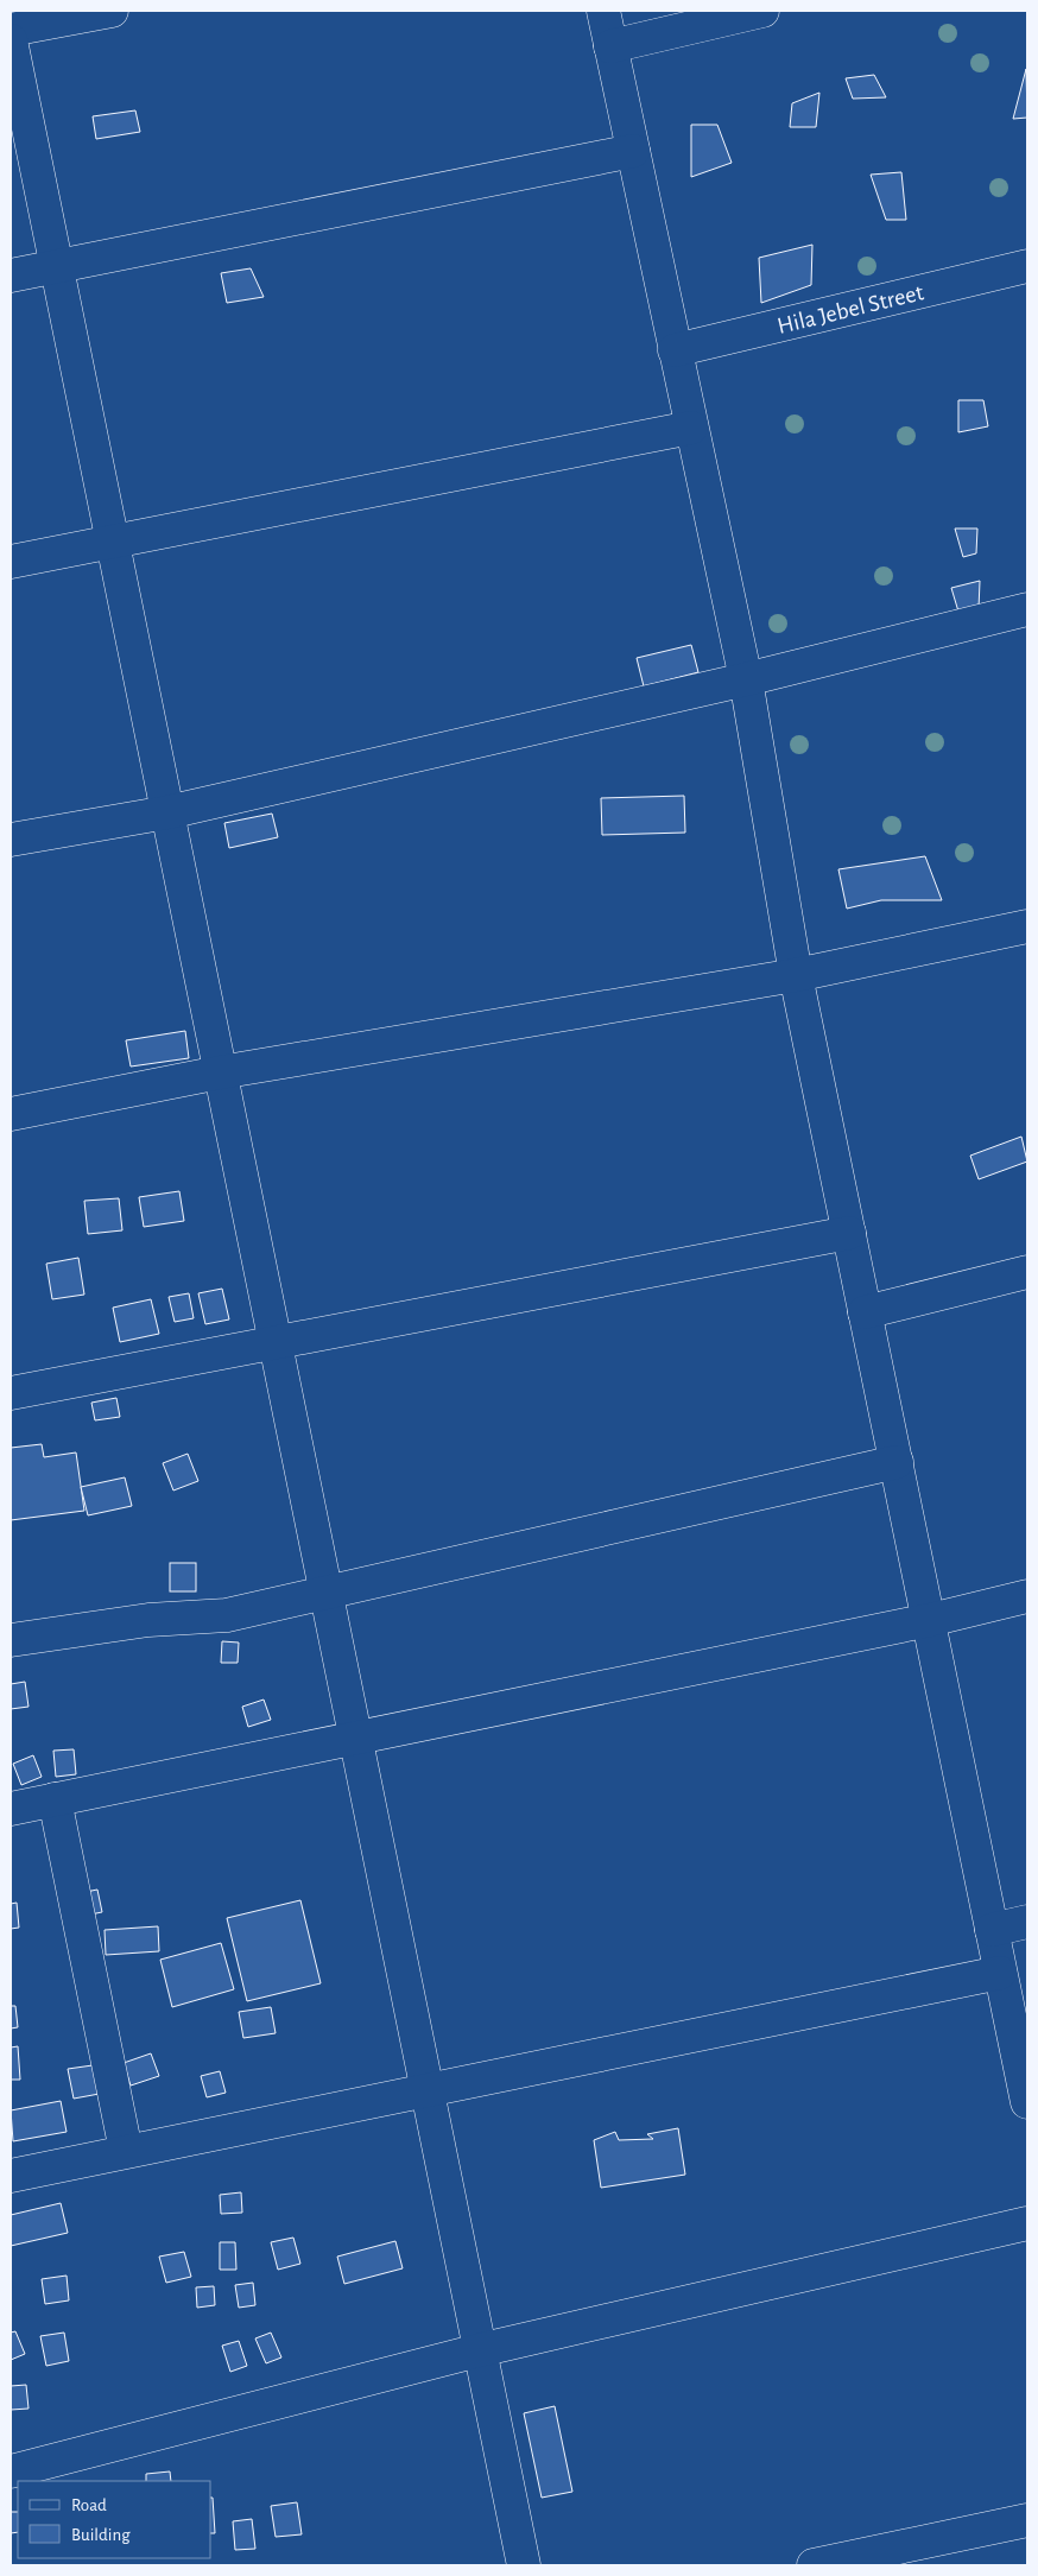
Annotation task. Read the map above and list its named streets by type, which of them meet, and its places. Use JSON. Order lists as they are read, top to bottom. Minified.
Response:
{"streets":{"street":["Hila Jebel Street"]},"legend":["Road","Building"]}
